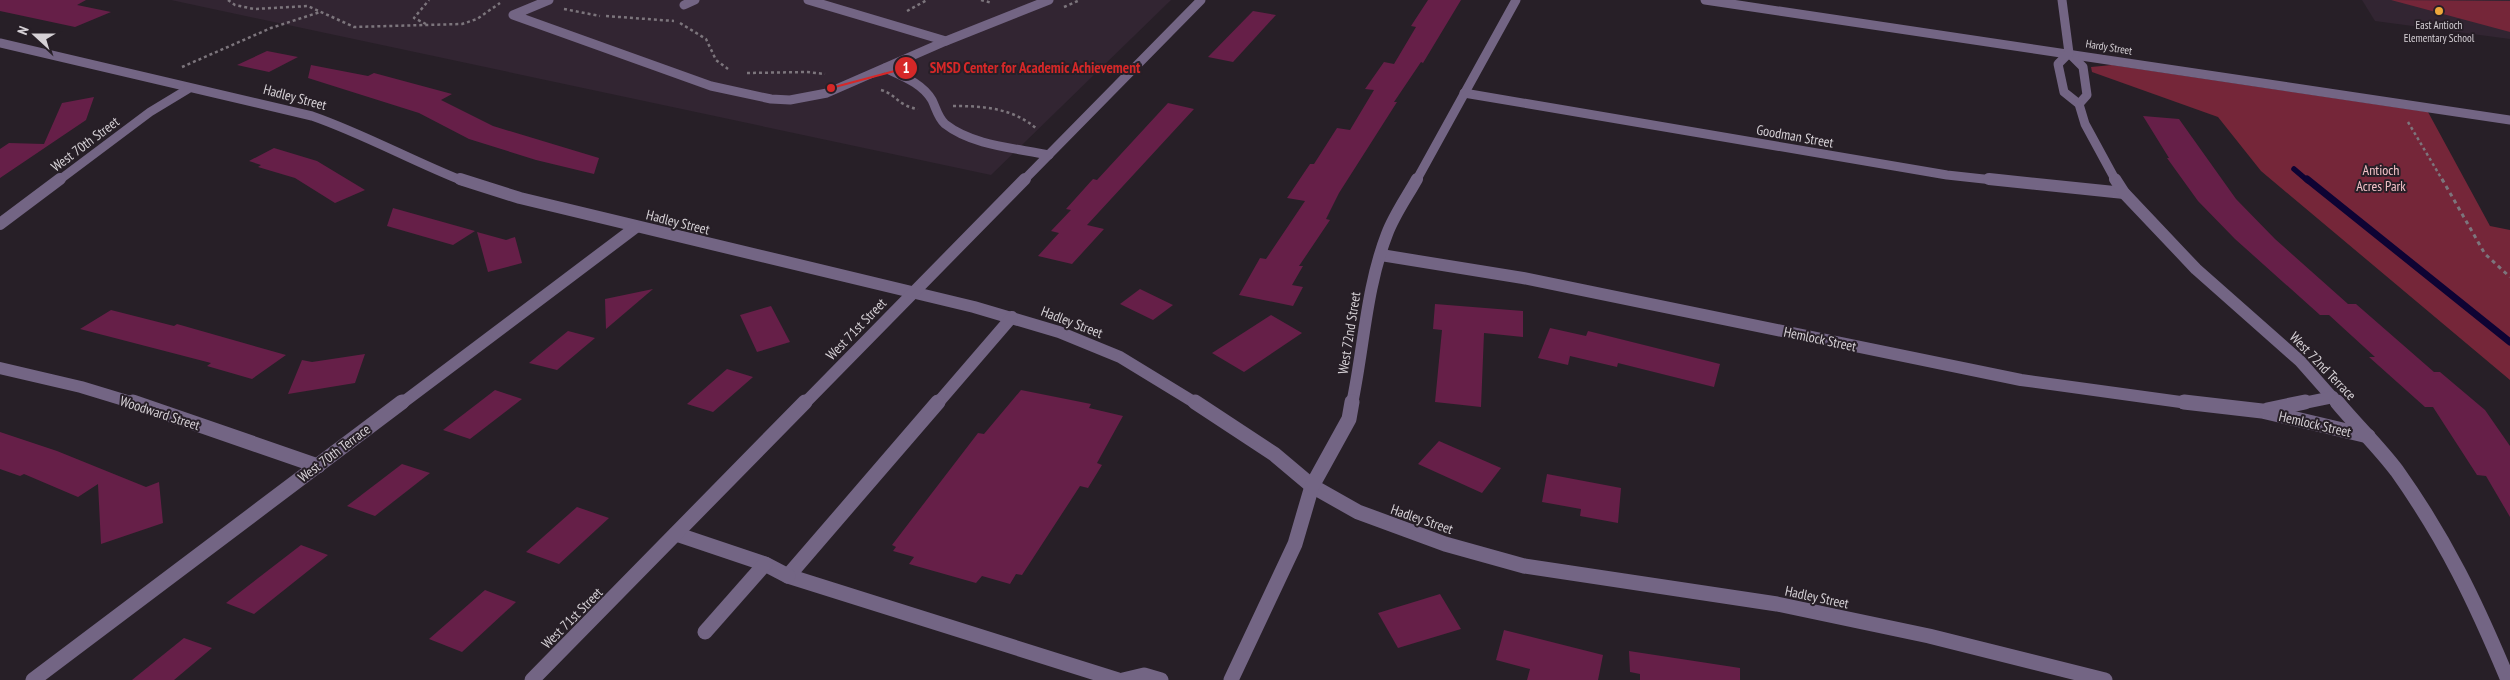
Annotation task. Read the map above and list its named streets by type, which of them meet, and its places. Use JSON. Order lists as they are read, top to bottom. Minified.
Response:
{"streets":{"street":["Hardy Street","Hadley Street","Goodman Street","West 70th Street","West 71st Street","West 72nd Street","Hemlock Street","West 72nd Terrace","Woodward Street","West 70th Terrace"]},"crossings":[["Hardy Street","West 72nd Terrace"],["Hadley Street","West 70th Street"],["Hadley Street","West 71st Street"],["Hadley Street","West 72nd Street"],["Hadley Street","West 70th Terrace"],["Goodman Street","West 72nd Street"],["Goodman Street","West 72nd Terrace"],["West 72nd Street","Hemlock Street"],["Hemlock Street","West 72nd Terrace"],["Woodward Street","West 70th Terrace"]],"parks":["Antioch Acres Park"],"places":["East Antioch Elementary School","SMSD Center for Academic Achievement"],"north":"left"}
